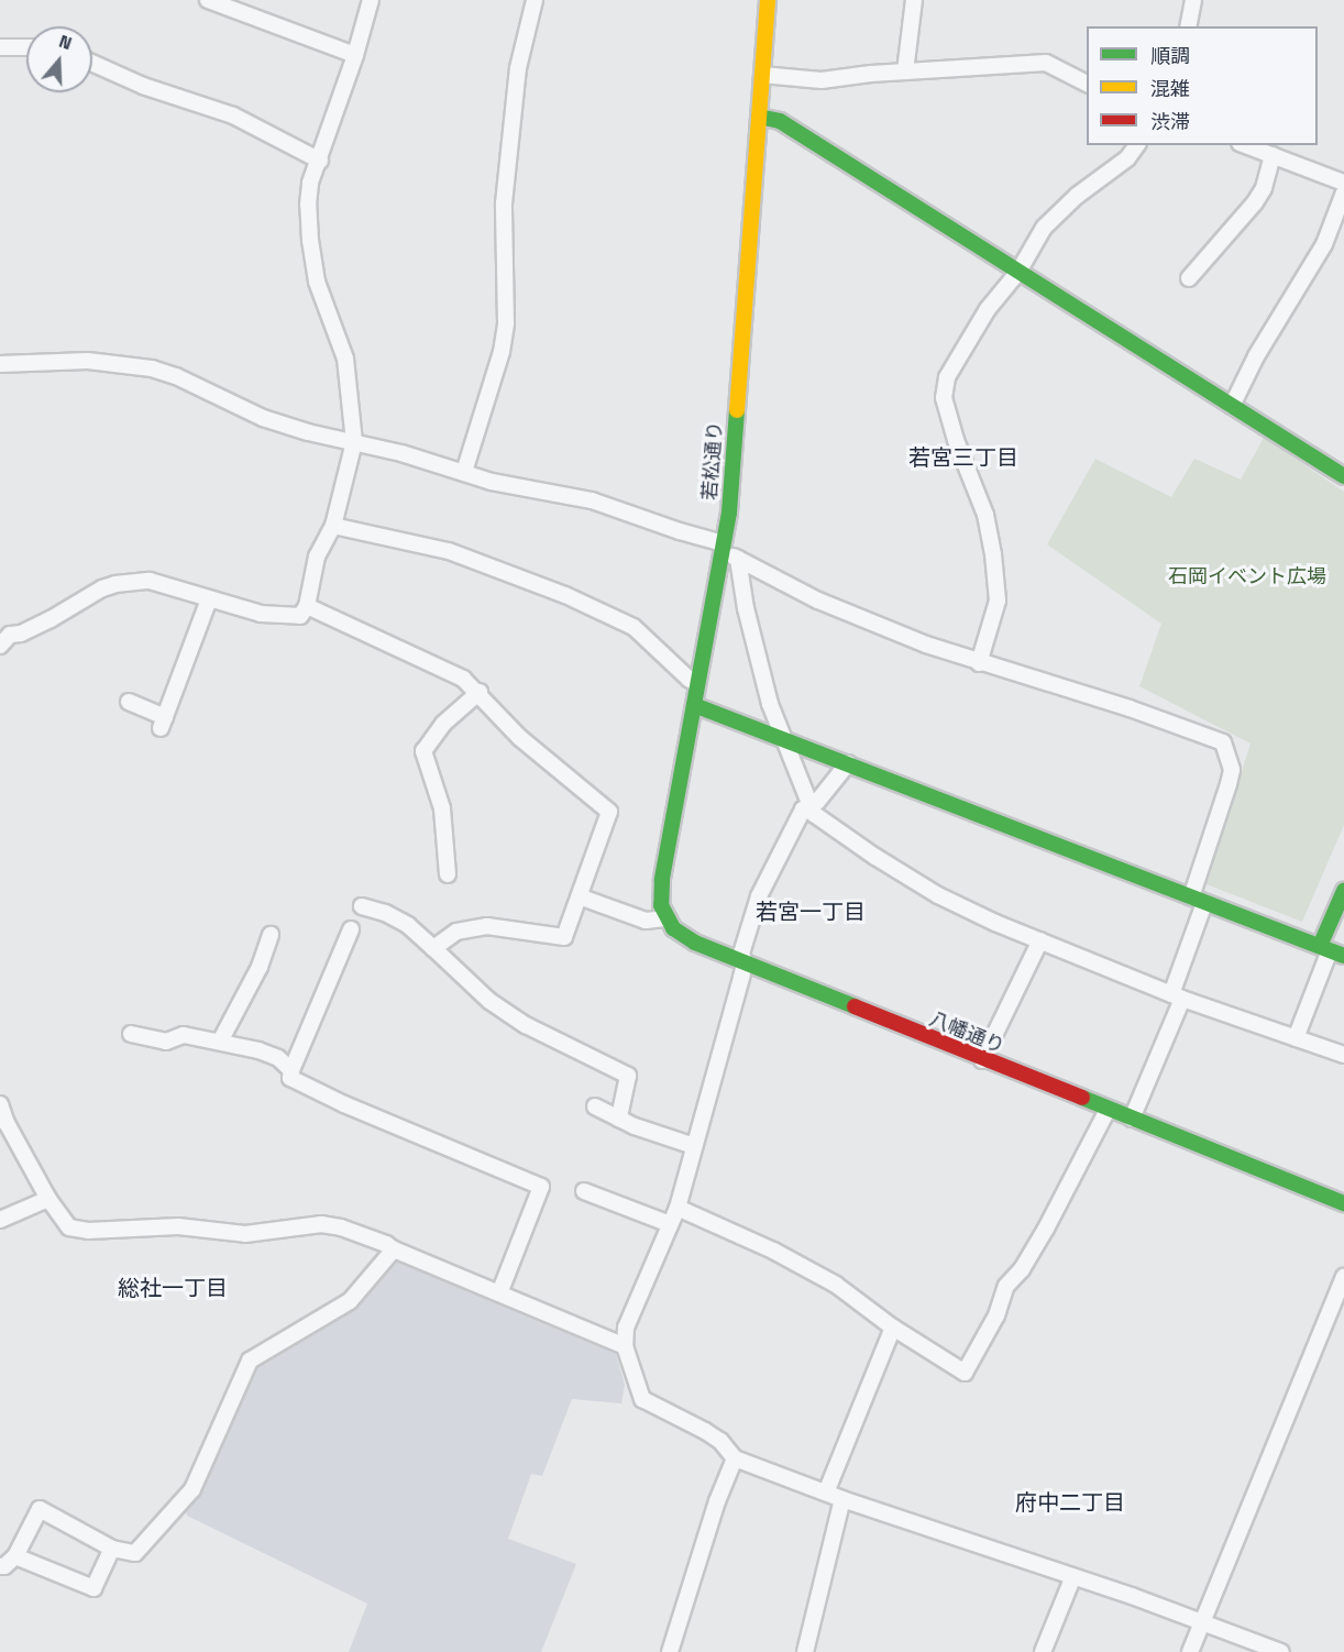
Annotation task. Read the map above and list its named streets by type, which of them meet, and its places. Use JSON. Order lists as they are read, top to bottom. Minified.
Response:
{"streets":{"street":["若松通り","八幡通り"]},"crossings":[["若松通り","八幡通り"]],"districts":["若宮三丁目","若宮一丁目","総社一丁目","府中二丁目"],"parks":["石岡イベント広場"],"legend":["順調","混雑","渋滞"],"north":"top"}
